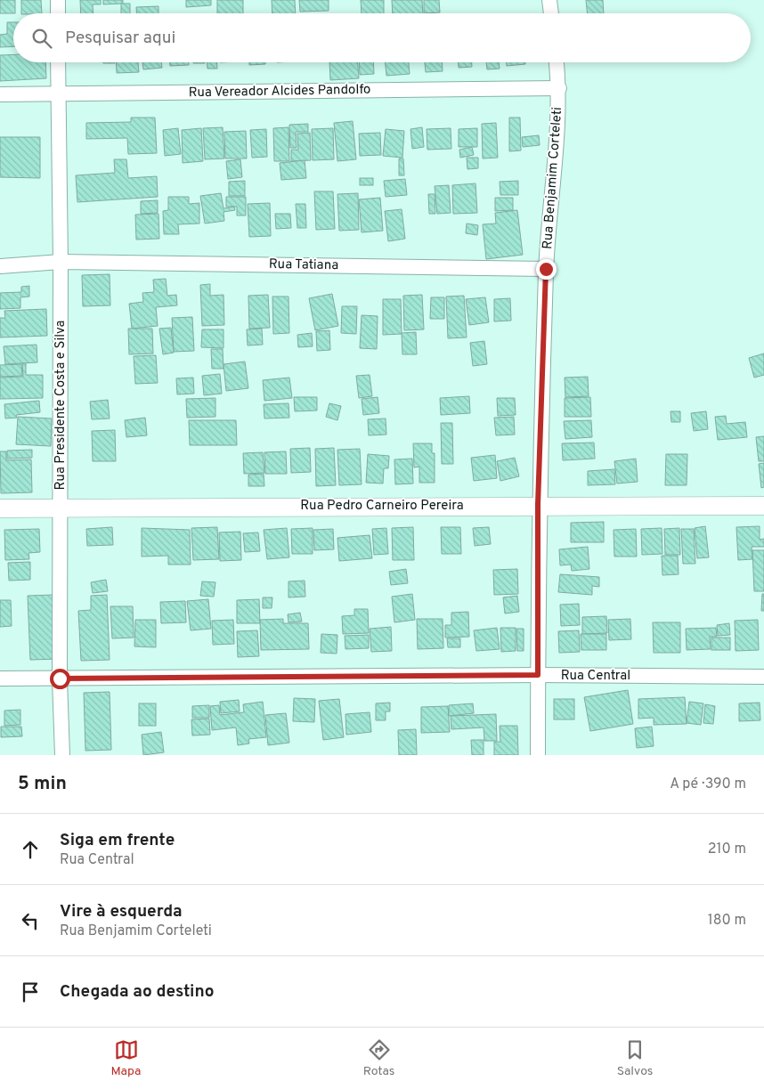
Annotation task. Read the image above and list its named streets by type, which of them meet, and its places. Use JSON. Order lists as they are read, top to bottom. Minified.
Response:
{"streets":{"street":["Rua Vereador Alcides Pandolfo","Rua Benjamim Corteleti","Rua Tatiana","Rua Presidente Costa e Silva","Rua Pedro Carneiro Pereira","Rua Central"]},"crossings":[["Rua Vereador Alcides Pandolfo","Rua Benjamim Corteleti"],["Rua Vereador Alcides Pandolfo","Rua Presidente Costa e Silva"],["Rua Benjamim Corteleti","Rua Tatiana"],["Rua Benjamim Corteleti","Rua Pedro Carneiro Pereira"],["Rua Benjamim Corteleti","Rua Central"],["Rua Tatiana","Rua Presidente Costa e Silva"],["Rua Presidente Costa e Silva","Rua Pedro Carneiro Pereira"],["Rua Presidente Costa e Silva","Rua Central"]],"page":{"search":"Pesquisar aqui","heading":["5 min","A pé · 390 m"],"list":[["Siga em frente","Rua Central","210 m"],["Vire à esquerda","Rua Benjamim Corteleti","180 m"],"Chegada ao destino"],"nav":["Mapa","Rotas","Salvos"]}}
